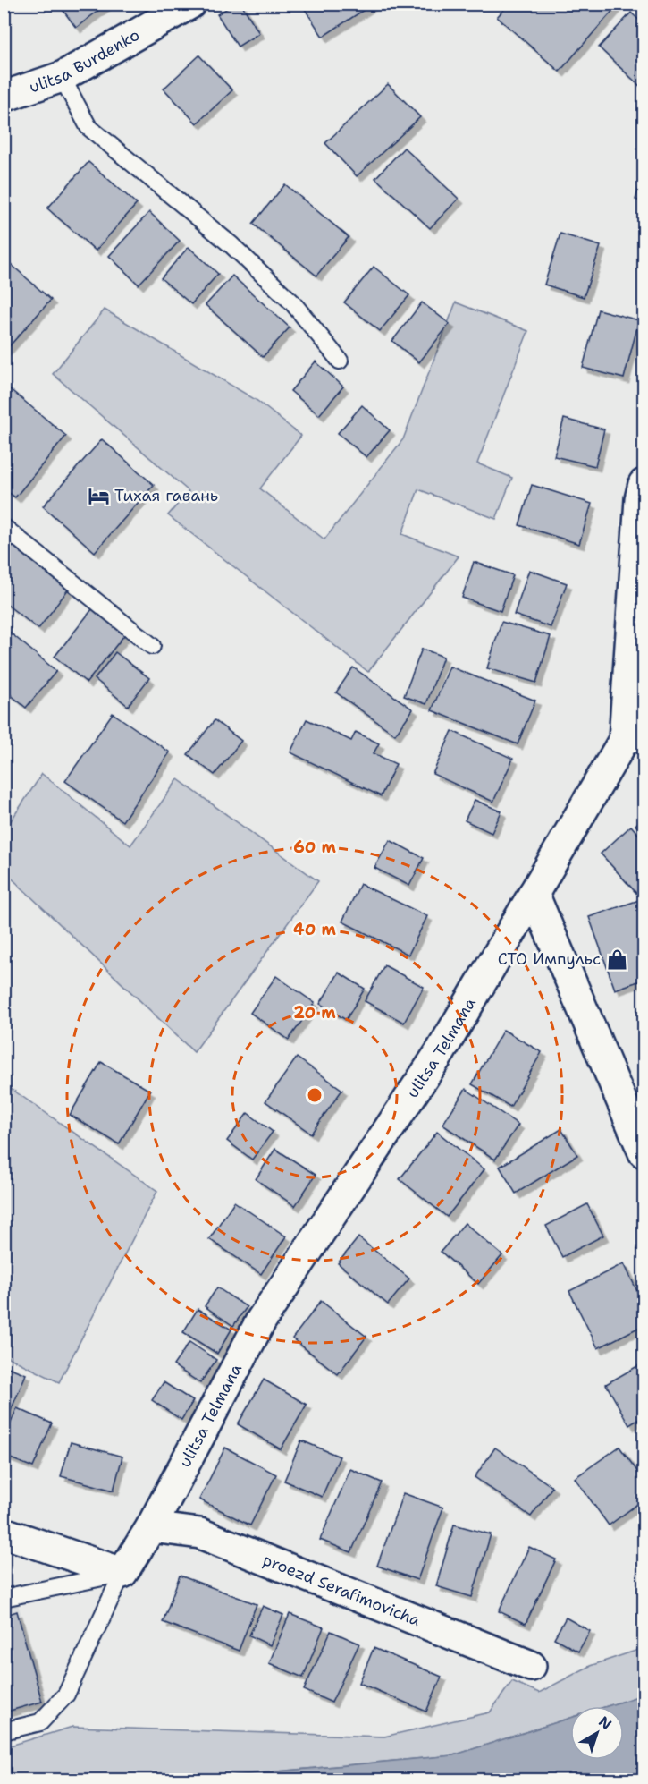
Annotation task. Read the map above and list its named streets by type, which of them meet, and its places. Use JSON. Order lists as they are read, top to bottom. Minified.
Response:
{"streets":{"street":["ulitsa Burdenko","ulitsa Telmana","proezd Serafimovicha"]},"crossings":[["ulitsa Telmana","proezd Serafimovicha"]],"places":{"hotel":["Тихая гавань"],"shop":["СТО Импульс"]},"north":"top right","rings":["60 m","40 m","20 m"]}
